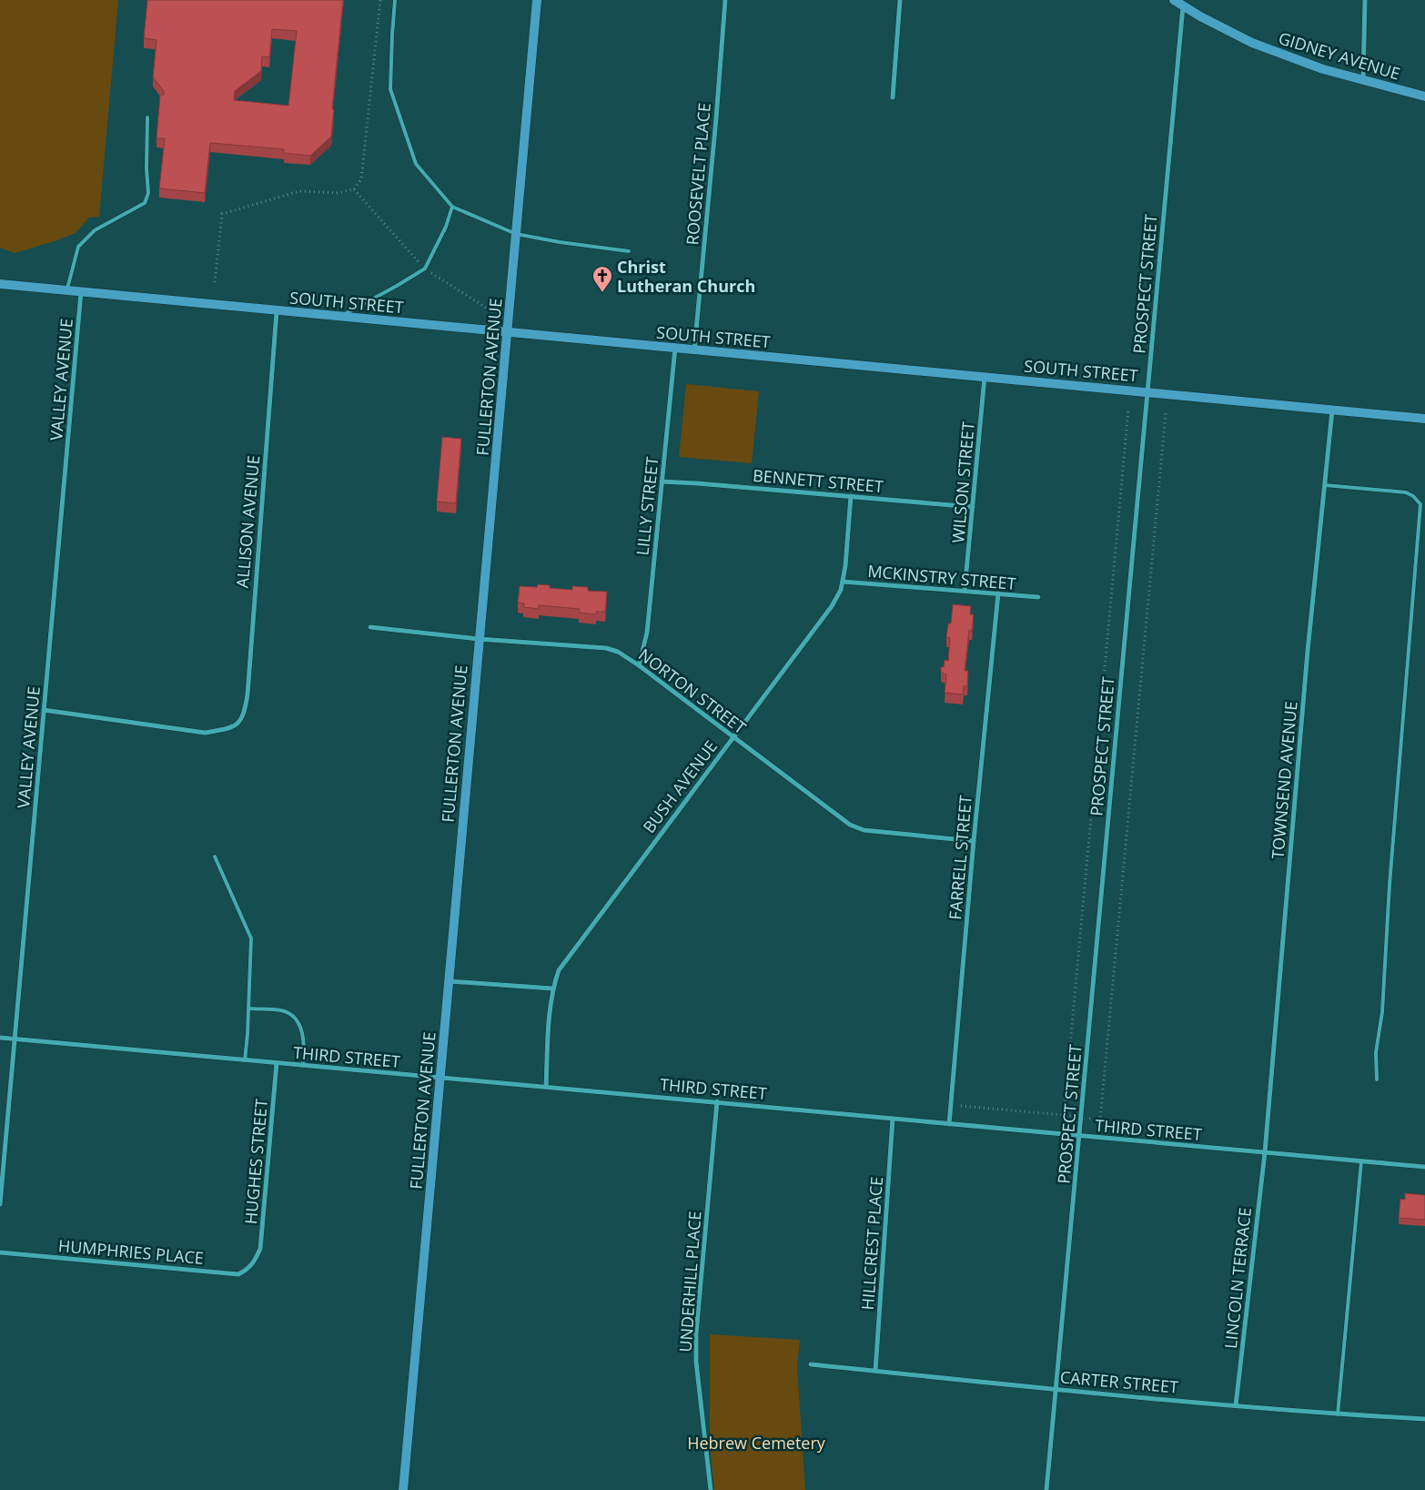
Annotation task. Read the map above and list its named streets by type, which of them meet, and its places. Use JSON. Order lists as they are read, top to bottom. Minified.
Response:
{"streets":{"street":["GIDNEY AVENUE","ROOSEVELT PLACE","PROSPECT STREET","SOUTH STREET","FULLERTON AVENUE","VALLEY AVENUE","BENNETT STREET","WILSON STREET","LILLY STREET","ALLISON AVENUE","MCKINSTRY STREET","NORTON STREET","TOWNSEND AVENUE","BUSH AVENUE","FARRELL STREET","THIRD STREET","HUGHES STREET","HILLCREST PLACE","HUMPHRIES PLACE","LINCOLN TERRACE","UNDERHILL PLACE","CARTER STREET"]},"crossings":[["GIDNEY AVENUE","PROSPECT STREET"],["ROOSEVELT PLACE","SOUTH STREET"],["PROSPECT STREET","SOUTH STREET"],["PROSPECT STREET","THIRD STREET"],["PROSPECT STREET","CARTER STREET"],["SOUTH STREET","FULLERTON AVENUE"],["SOUTH STREET","VALLEY AVENUE"],["SOUTH STREET","WILSON STREET"],["SOUTH STREET","LILLY STREET"],["SOUTH STREET","ALLISON AVENUE"],["SOUTH STREET","TOWNSEND AVENUE"],["FULLERTON AVENUE","NORTON STREET"],["FULLERTON AVENUE","THIRD STREET"],["VALLEY AVENUE","ALLISON AVENUE"],["VALLEY AVENUE","THIRD STREET"],["BENNETT STREET","WILSON STREET"],["BENNETT STREET","LILLY STREET"],["BENNETT STREET","BUSH AVENUE"],["WILSON STREET","MCKINSTRY STREET"],["LILLY STREET","NORTON STREET"],["MCKINSTRY STREET","BUSH AVENUE"],["MCKINSTRY STREET","FARRELL STREET"],["NORTON STREET","BUSH AVENUE"],["NORTON STREET","FARRELL STREET"],["TOWNSEND AVENUE","THIRD STREET"],["TOWNSEND AVENUE","LINCOLN TERRACE"],["BUSH AVENUE","THIRD STREET"],["FARRELL STREET","THIRD STREET"],["THIRD STREET","HUGHES STREET"],["THIRD STREET","HILLCREST PLACE"],["THIRD STREET","LINCOLN TERRACE"],["THIRD STREET","UNDERHILL PLACE"],["HUGHES STREET","HUMPHRIES PLACE"],["HILLCREST PLACE","CARTER STREET"],["LINCOLN TERRACE","CARTER STREET"]],"parks":["Hebrew Cemetery"],"places":{"church":["Christ Lutheran Church"]}}
